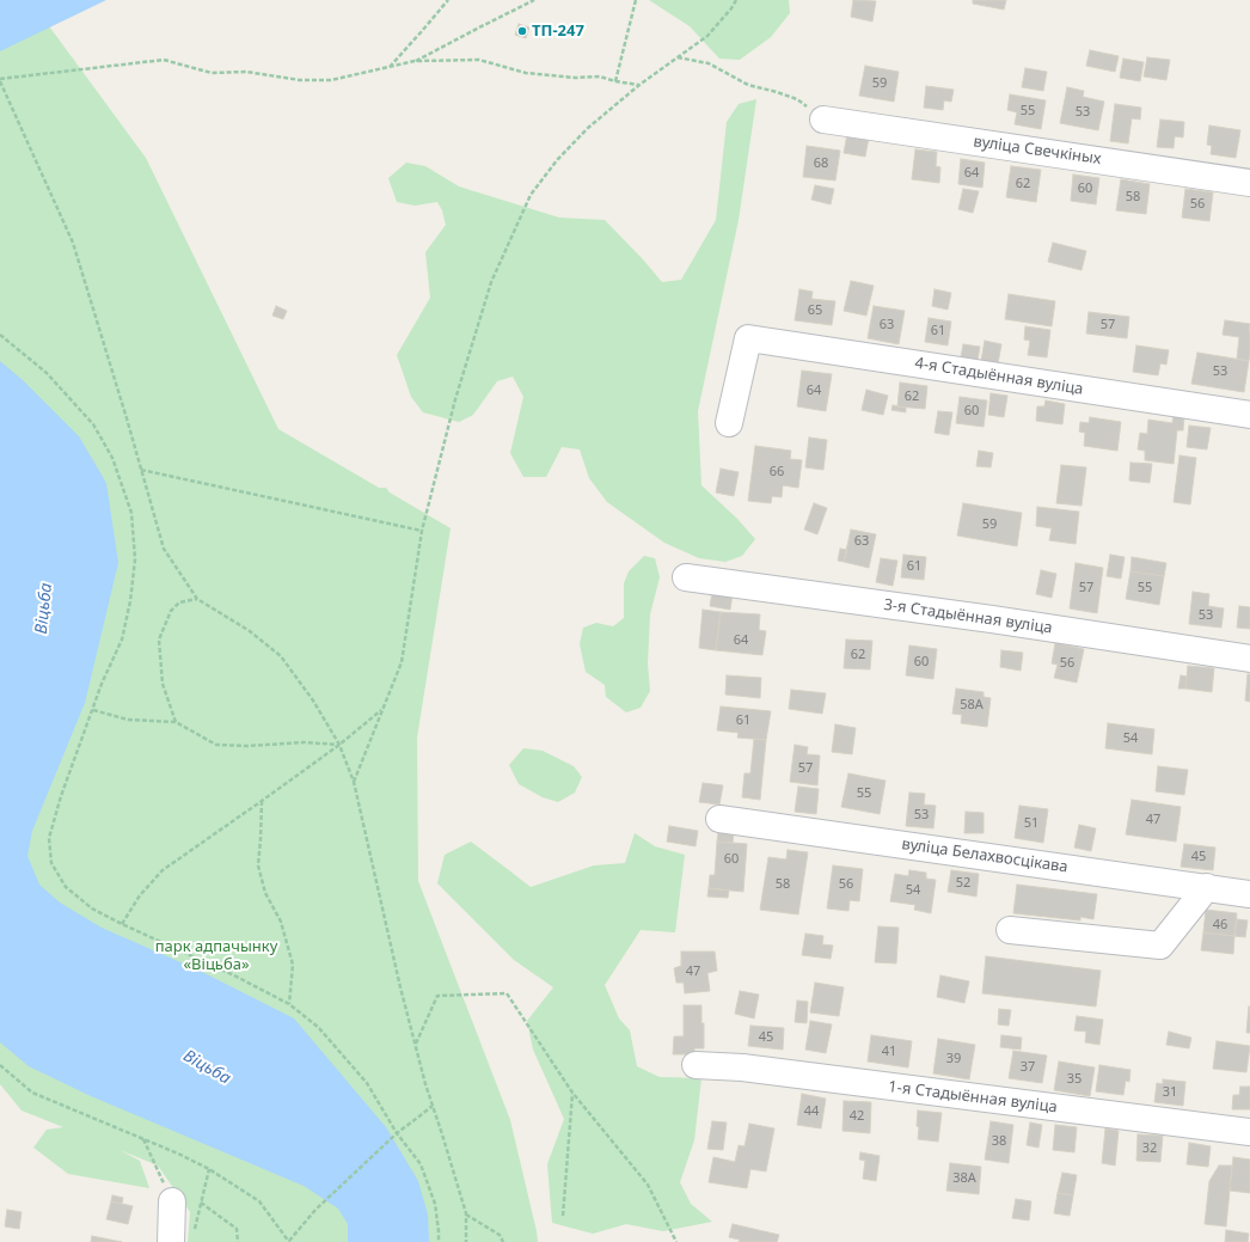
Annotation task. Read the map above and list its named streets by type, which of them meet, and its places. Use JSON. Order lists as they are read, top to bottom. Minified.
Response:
{"streets":{"street":["вуліца Свечкіных","4-я Стадыённая вуліца","3-я Стадыённая вуліца","вуліца Белахвосцікава","1-я Стадыённая вуліца"]},"water":["Віцьба"],"parks":["парк адпачынку «Віцьба»"],"places":["ТП-247"],"house_numbers":["59","55","53","68","64","62","60","58","56","65","63","57","61","53","64","62","60","66","59","63","61","57","55","53","64","62","60","56","58А","61","54","57","55","53","47","51","45","60","52","58","56","54","46","47","45","41","39","37","35","31","44","42","38","32","38А"]}
